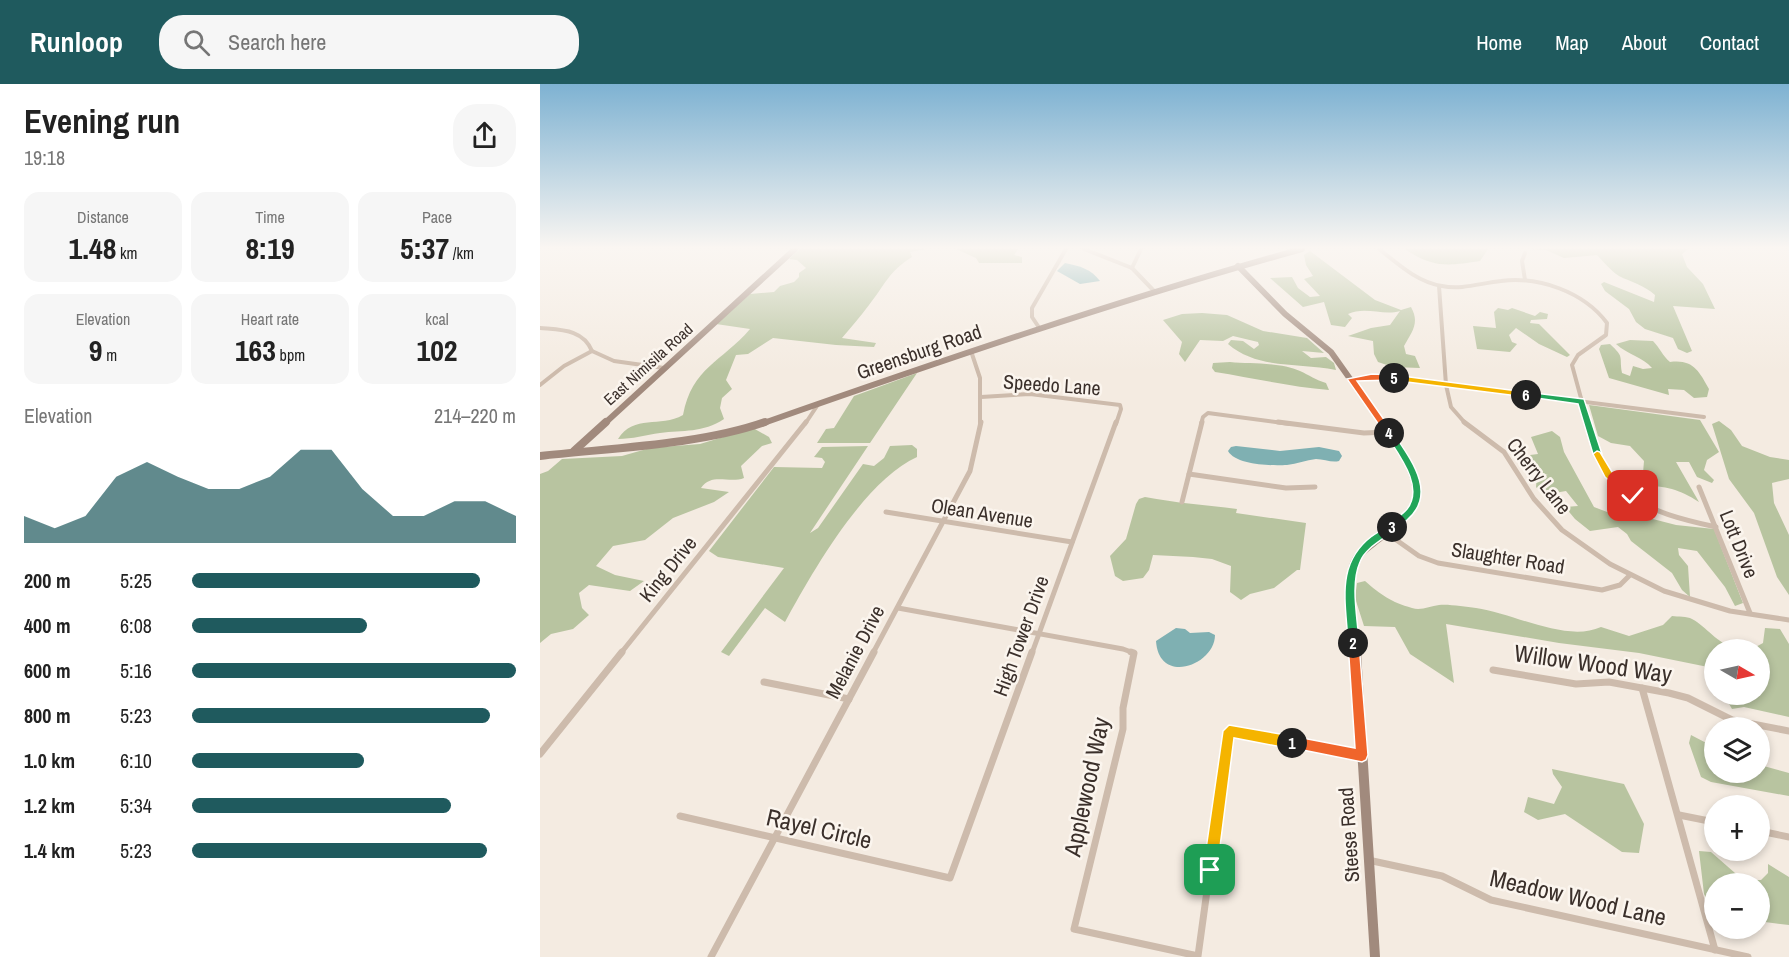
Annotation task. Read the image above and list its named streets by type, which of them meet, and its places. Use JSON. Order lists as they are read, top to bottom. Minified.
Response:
{"streets":{"street":["Greensburg Road","East Nimisila Road","Speedo Lane","Cherry Lane","Olean Avenue","Lott Drive","Slaughter Road","King Drive","High Tower Drive","Melanie Drive","Willow Wood Way","Applewood Way","Rayel Circle","Steese Road","Meadow Wood Lane"]},"crossings":[["Greensburg Road","East Nimisila Road"],["Greensburg Road","King Drive"],["Greensburg Road","Melanie Drive"],["Speedo Lane","High Tower Drive"],["Speedo Lane","Melanie Drive"],["Cherry Lane","Lott Drive"],["Cherry Lane","Slaughter Road"],["Olean Avenue","High Tower Drive"],["Olean Avenue","Melanie Drive"],["Slaughter Road","Steese Road"],["High Tower Drive","Rayel Circle"],["Melanie Drive","Rayel Circle"],["Steese Road","Meadow Wood Lane"]],"north":"right","page":{"header":"Runloop","search":"Search here","nav":["Home","Map","About","Contact"],"heading":["Evening run","19:18"],"stats":[["Distance","1.48 km"],["Time","8:19"],["Pace","5:37 /km"],["Elevation","9 m"],["Heart rate","163 bpm"],["kcal","102"]],"pins":["5","6","4","3","2","1"],"chart":["Elevation","214–220 m"],"list":[{"name":"200 m","note":"5:25"},{"name":"400 m","note":"6:08"},{"name":"600 m","note":"5:16"},{"name":"800 m","note":"5:23"},{"name":"1.0 km","note":"6:10"},{"name":"1.2 km","note":"5:34"},{"name":"1.4 km","note":"5:23"}],"map_buttons":["+","−"]}}
